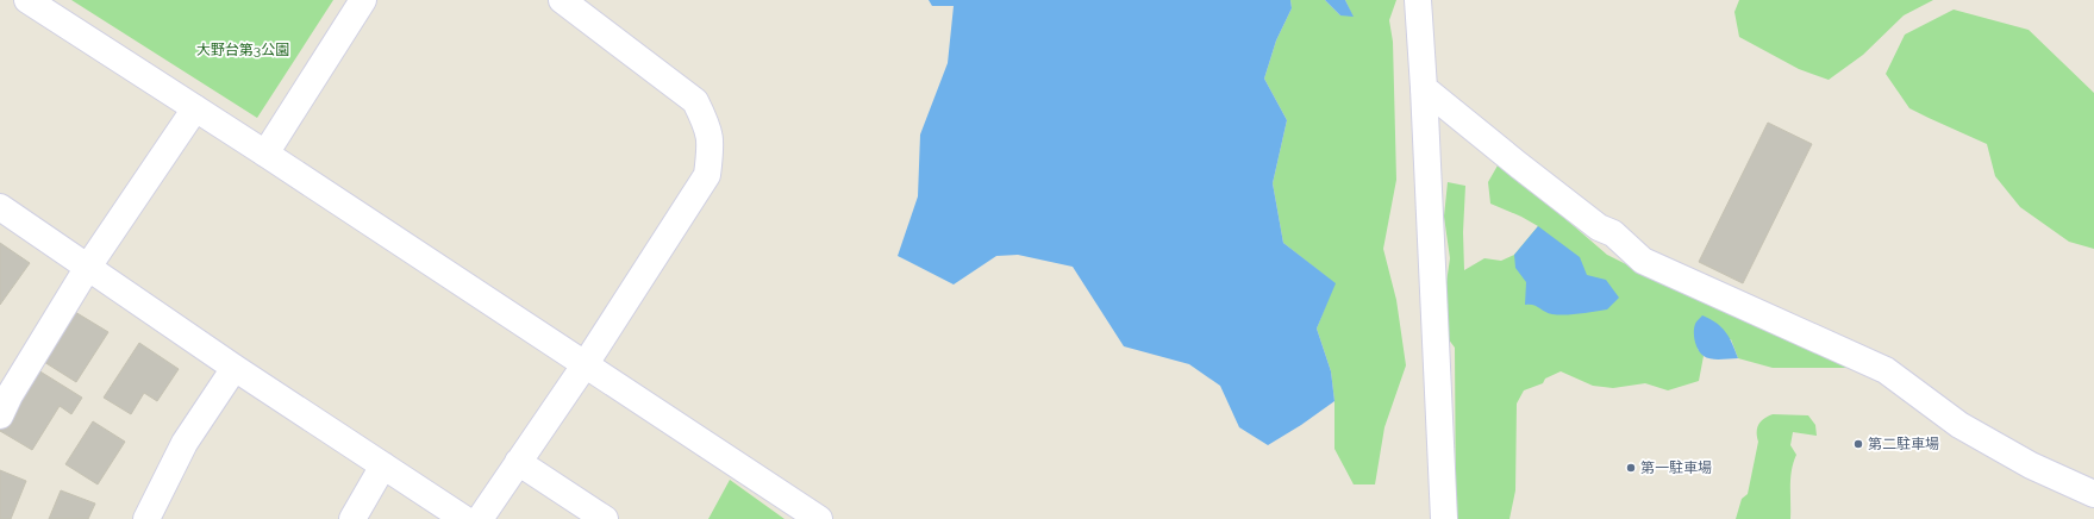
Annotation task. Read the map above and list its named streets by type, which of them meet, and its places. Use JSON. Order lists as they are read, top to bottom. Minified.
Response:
{"parks":["大野台第3公園"],"places":["第二駐車場","第一駐車場"]}
